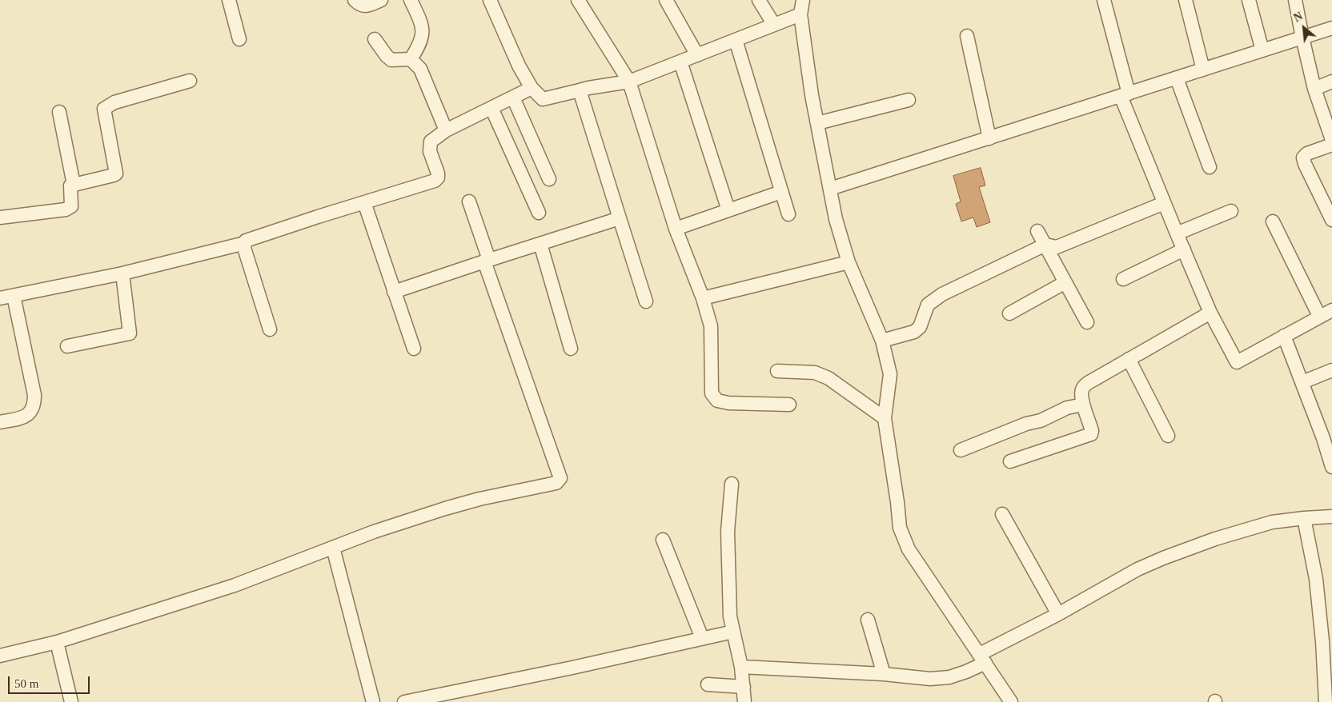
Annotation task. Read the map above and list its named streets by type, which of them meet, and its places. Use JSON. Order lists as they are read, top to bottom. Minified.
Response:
{"scale_bar":"50 m","north":"top left"}
